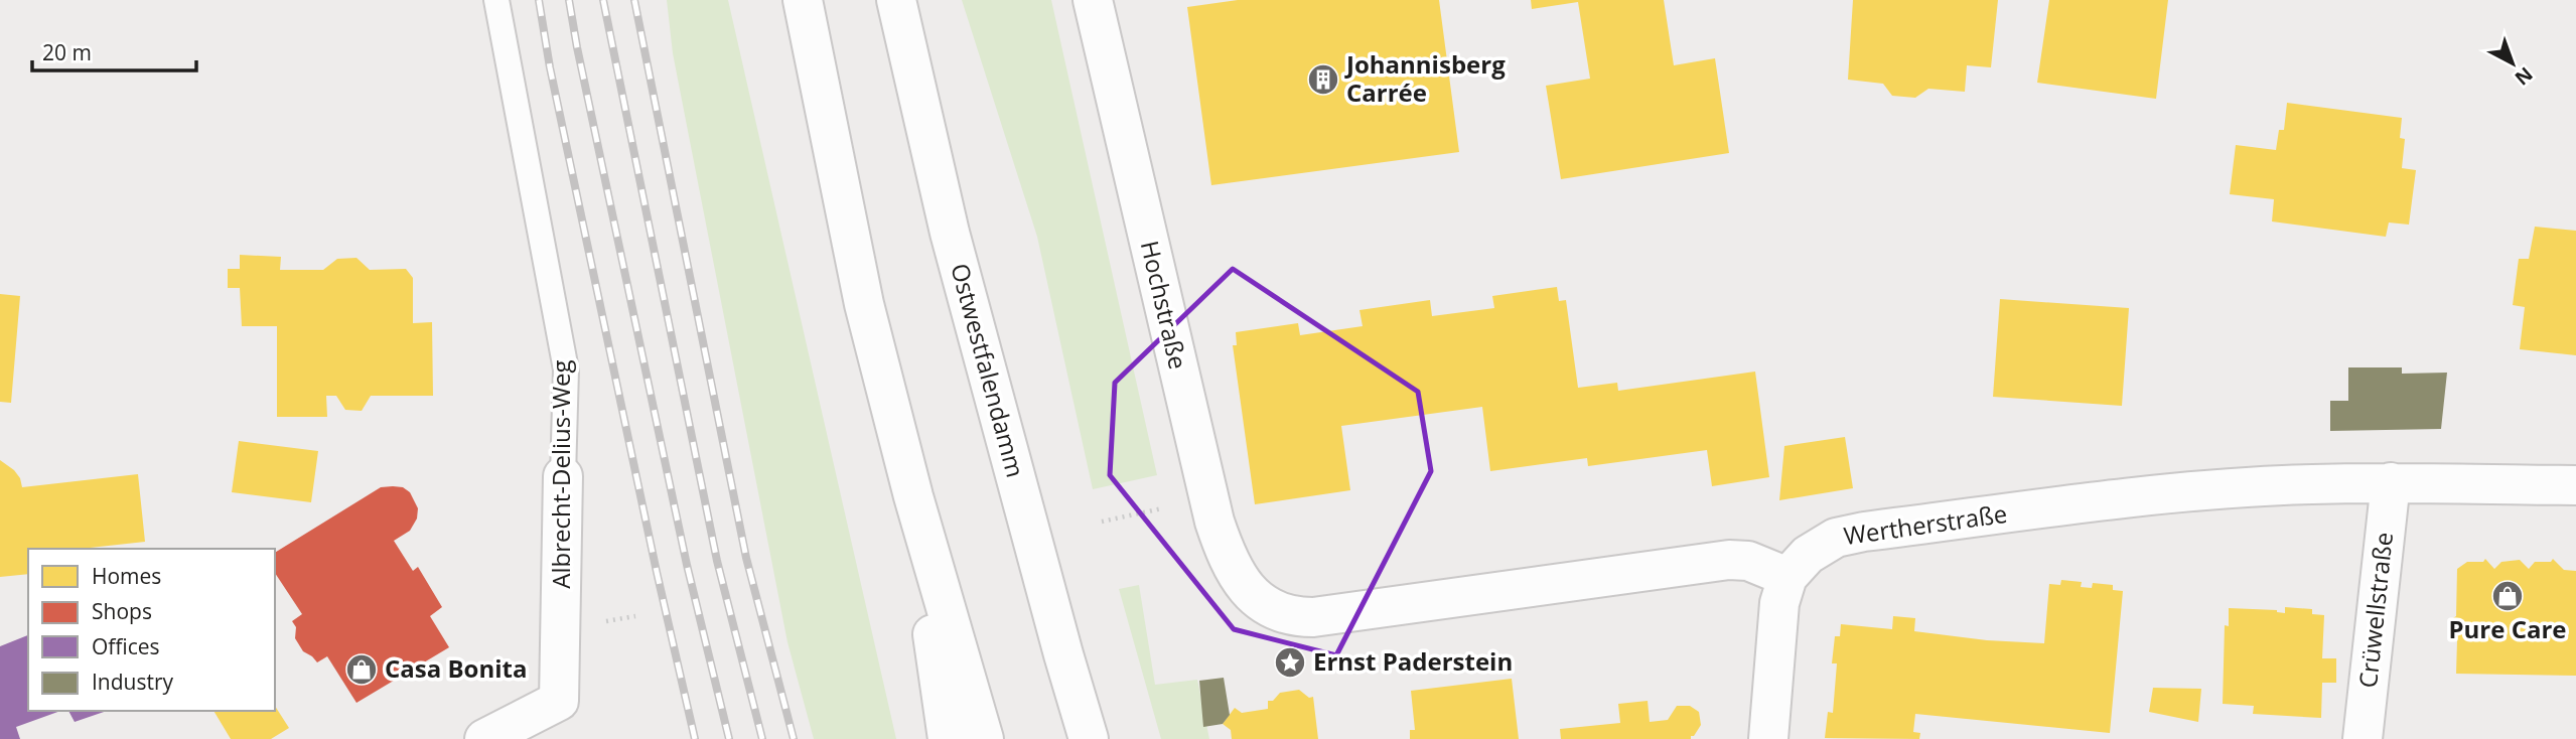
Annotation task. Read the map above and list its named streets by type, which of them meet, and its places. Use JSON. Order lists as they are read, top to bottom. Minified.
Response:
{"streets":{"main road":["Hochstraße","Ostwestfalendamm","Albrecht-Delius-Weg","Wertherstraße","Crüwellstraße"]},"crossings":[["Hochstraße","Wertherstraße"],["Wertherstraße","Crüwellstraße"]],"places":{"building":["Johannisberg Carrée"],"shop":["Pure Care","Casa Bonita"],"place":["Ernst Paderstein"]},"legend":["Homes","Shops","Offices","Industry"],"scale_bar":"20 m","north":"bottom right"}
